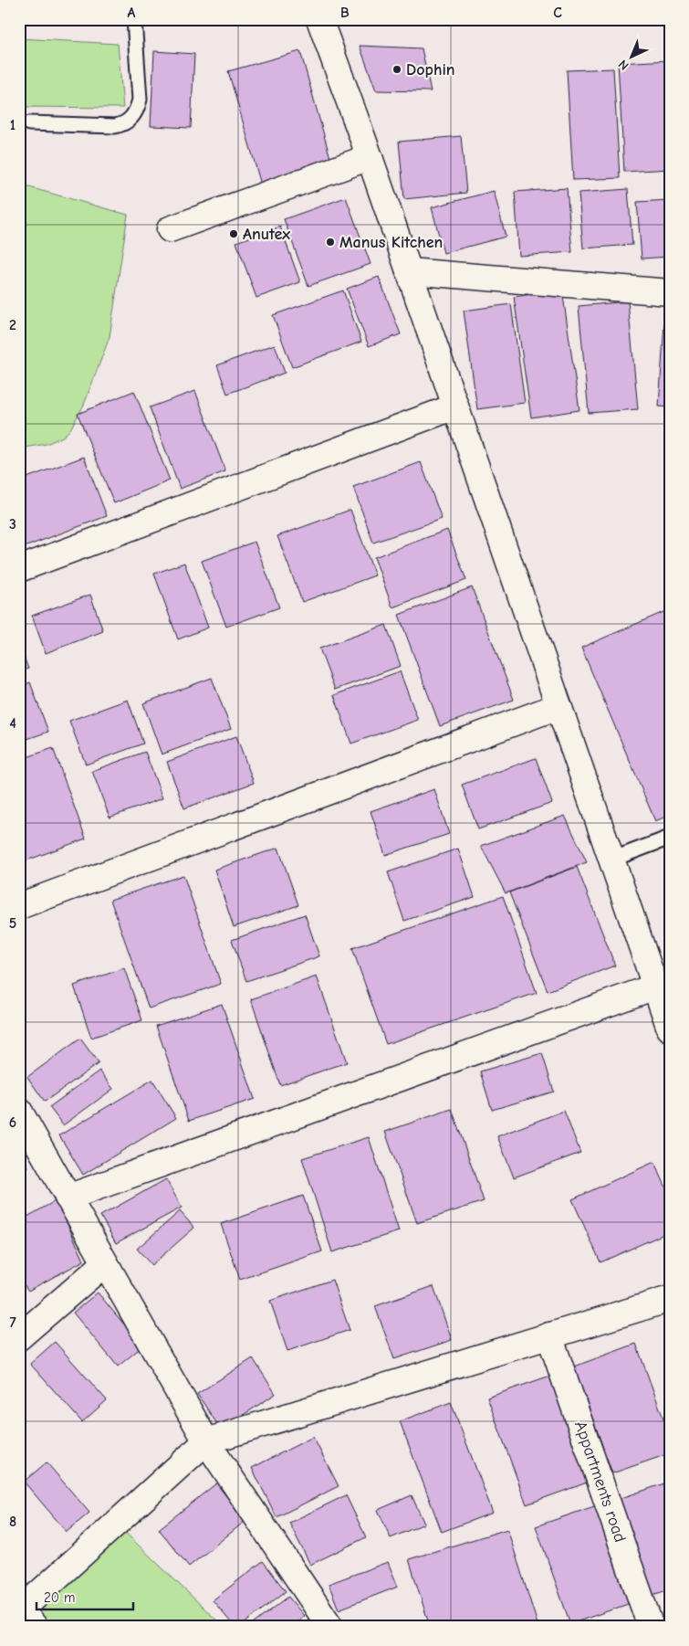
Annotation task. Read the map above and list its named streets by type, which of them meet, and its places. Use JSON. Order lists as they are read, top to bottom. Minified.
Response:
{"streets":{"street":["Appartments road"]},"places":["Dophin","Anutex","Manus Kitchen"],"scale_bar":"20 m","north":"bottom left","grid":{"columns":["A","B","C"],"rows":["1","2","3","4","5","6","7","8"]}}
